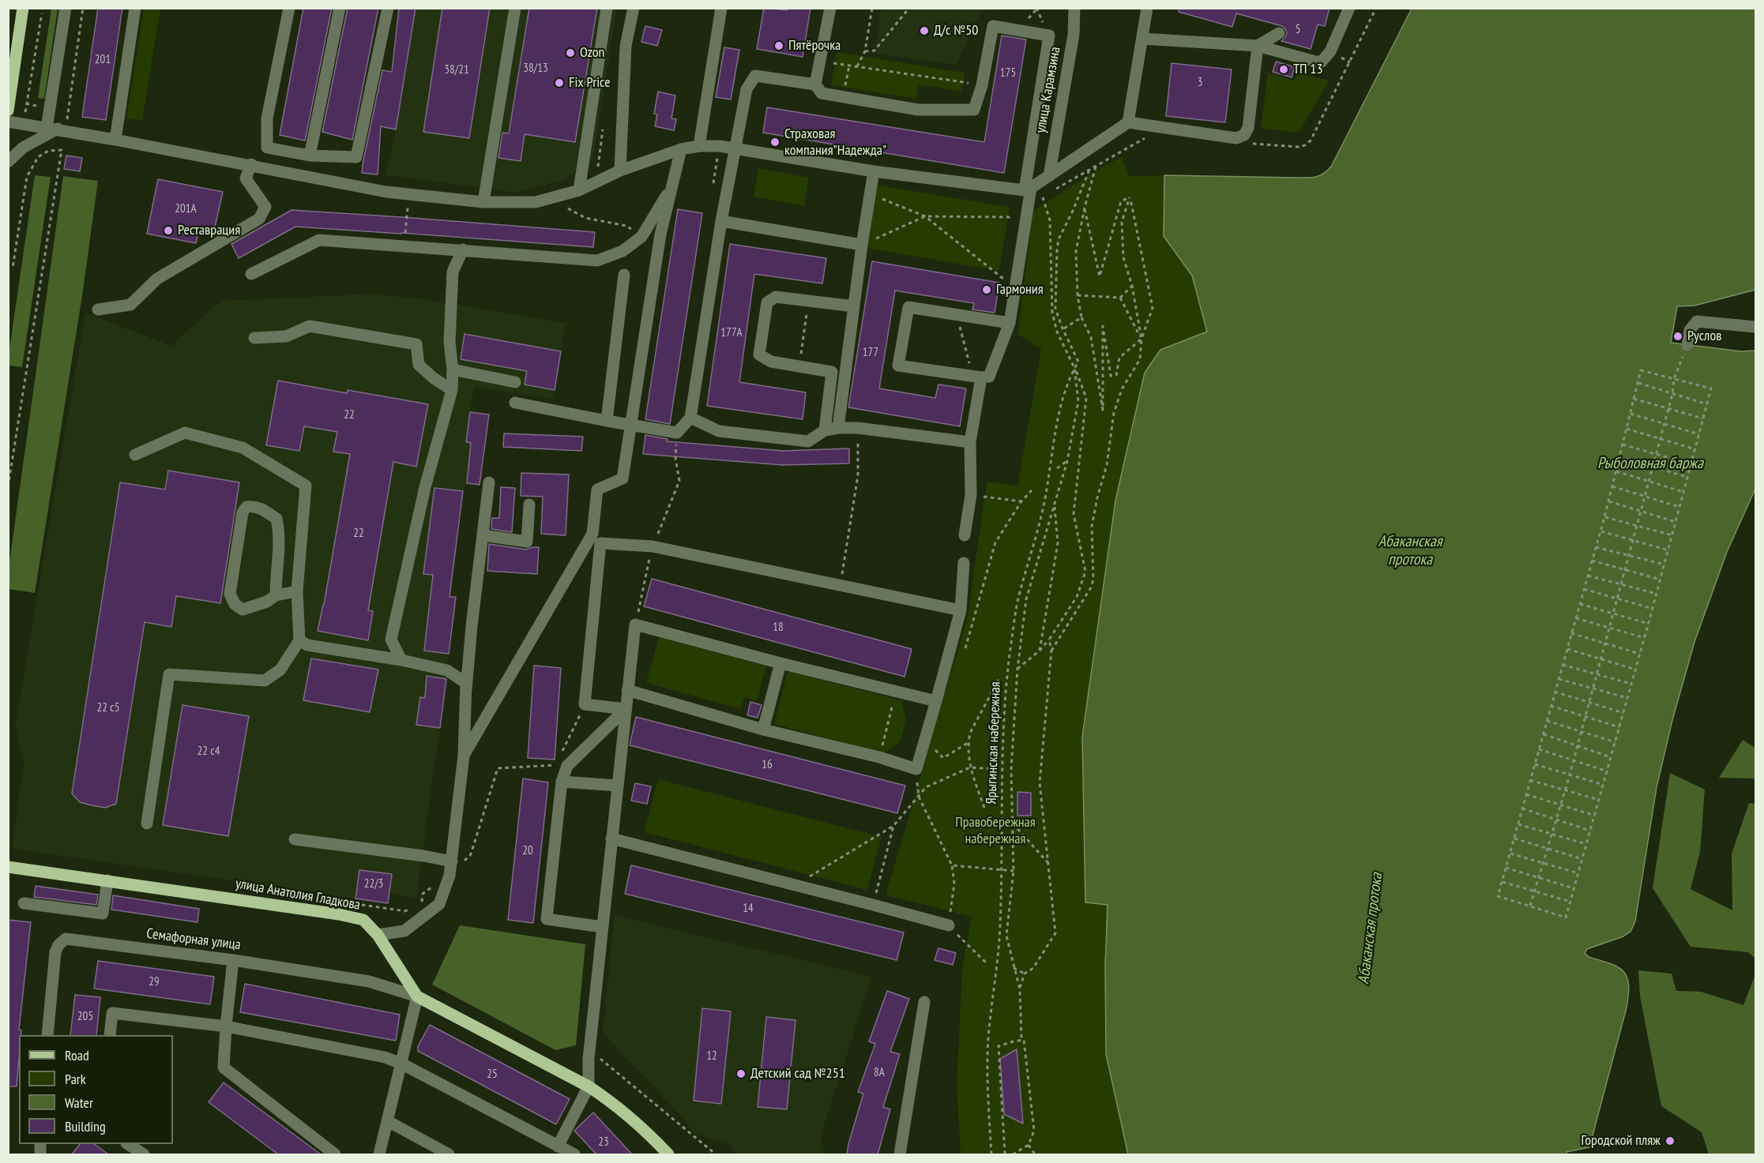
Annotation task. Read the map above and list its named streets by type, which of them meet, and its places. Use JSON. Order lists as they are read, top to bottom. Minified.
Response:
{"streets":{"main road":["улица Анатолия Гладкова"],"street":["улица Карамзина","Семафорная улица"],"path":["Ярыгинская набережная"]},"crossings":[["улица Анатолия Гладкова","Семафорная улица"]],"water":["Рыболовная баржа","Абаканская протока"],"parks":["Правобережная набережная"],"places":["Д/с №50","Пятёрочка","Ozon","ТП 13","Fix Price","Страховая компания\"Надежда\"","Реставрация","Гармония","Руслов","Детский сад №251","Городской пляж"],"house_numbers":["5","201","38/13","38/21","175","3","201А","177А","177","22","22","18","22 с5","22 с4","16","20","22/3","14","29","205","12","8А","25","23"],"legend":["Road","Park","Water","Building"]}
